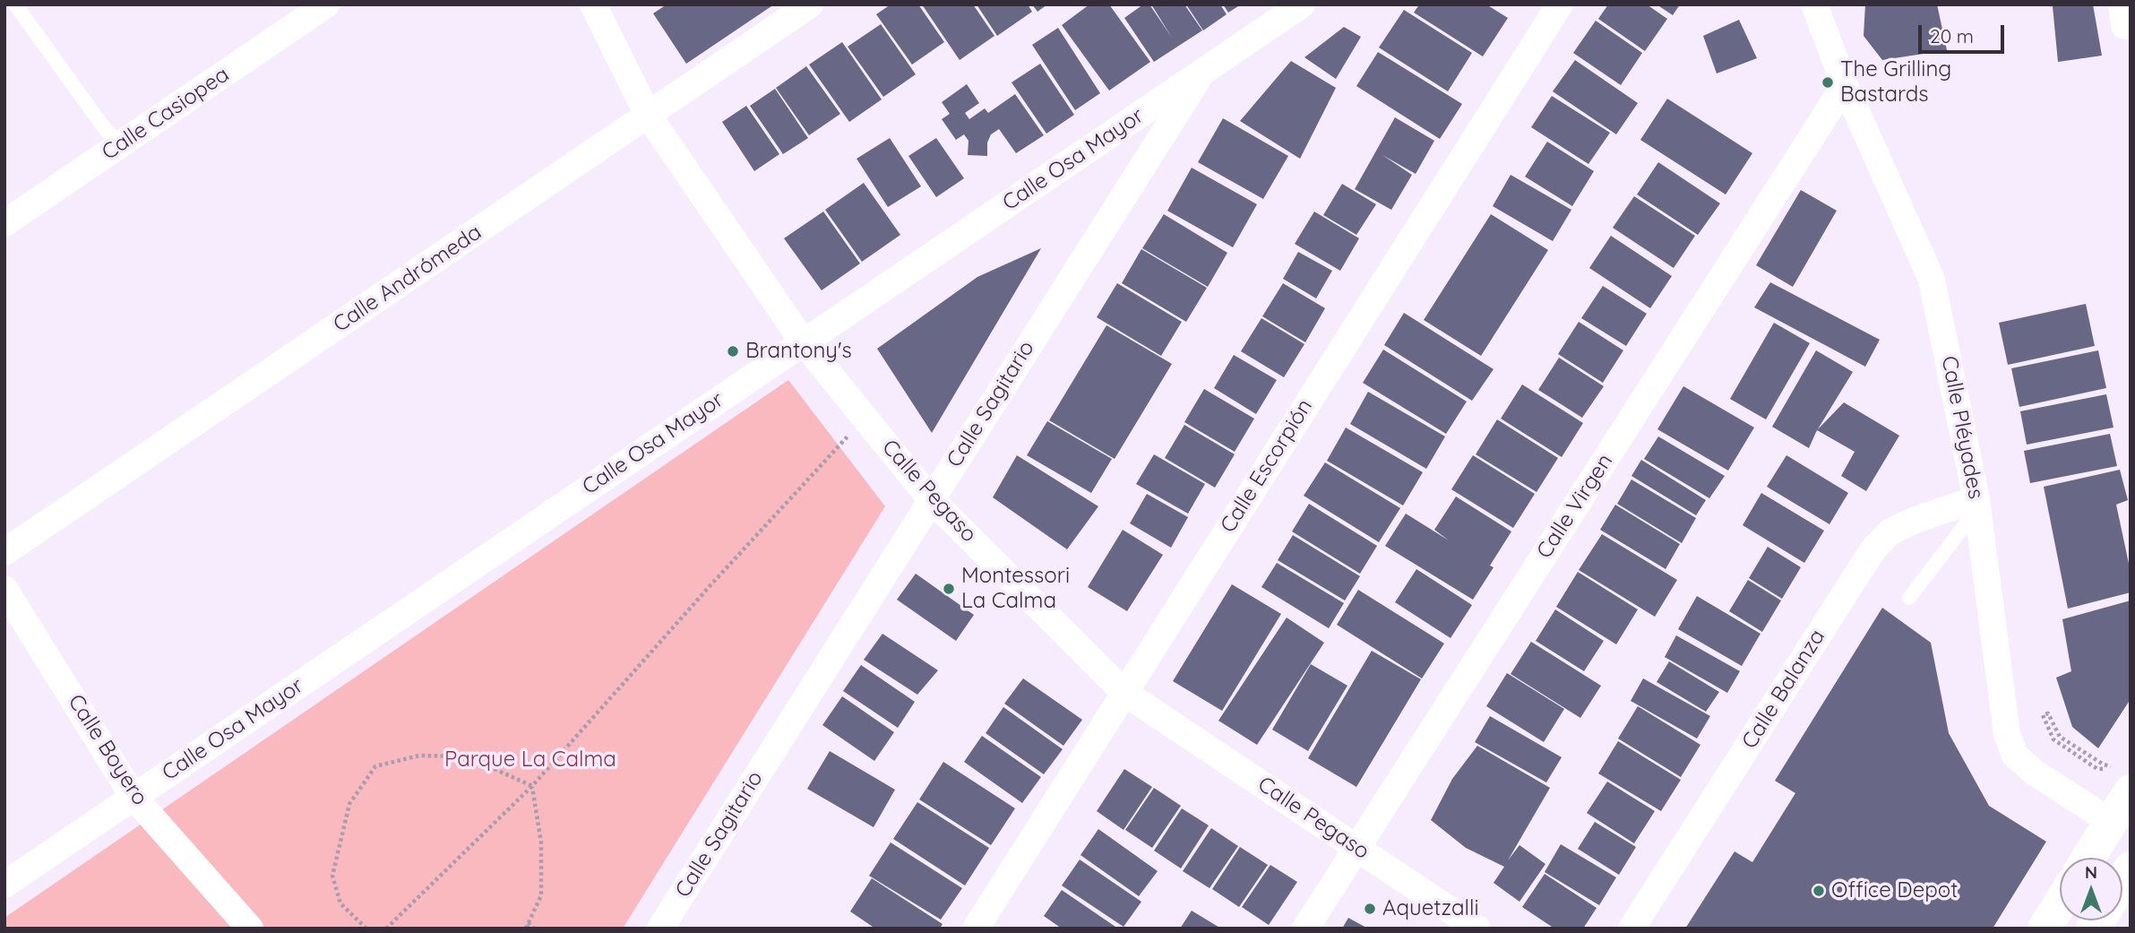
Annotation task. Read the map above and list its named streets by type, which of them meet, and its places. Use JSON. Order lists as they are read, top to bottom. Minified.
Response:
{"streets":{"street":["Calle Casiopea","Calle Osa Mayor","Calle Andrómeda","Calle Sagitario","Calle Pléyades","Calle Escorpión","Calle Pegaso","Calle Virgen","Calle Balanza","Calle Boyero"]},"crossings":[["Calle Osa Mayor","Calle Sagitario"],["Calle Osa Mayor","Calle Pegaso"],["Calle Osa Mayor","Calle Boyero"],["Calle Andrómeda","Calle Pegaso"],["Calle Sagitario","Calle Pegaso"],["Calle Pléyades","Calle Virgen"],["Calle Pléyades","Calle Balanza"],["Calle Escorpión","Calle Pegaso"],["Calle Pegaso","Calle Virgen"]],"parks":["Parque La Calma"],"places":["The Grilling Bastards","Brantony's","Montessori La Calma","Office Depot","Aquetzalli"],"scale_bar":"20 m","north":"top"}
